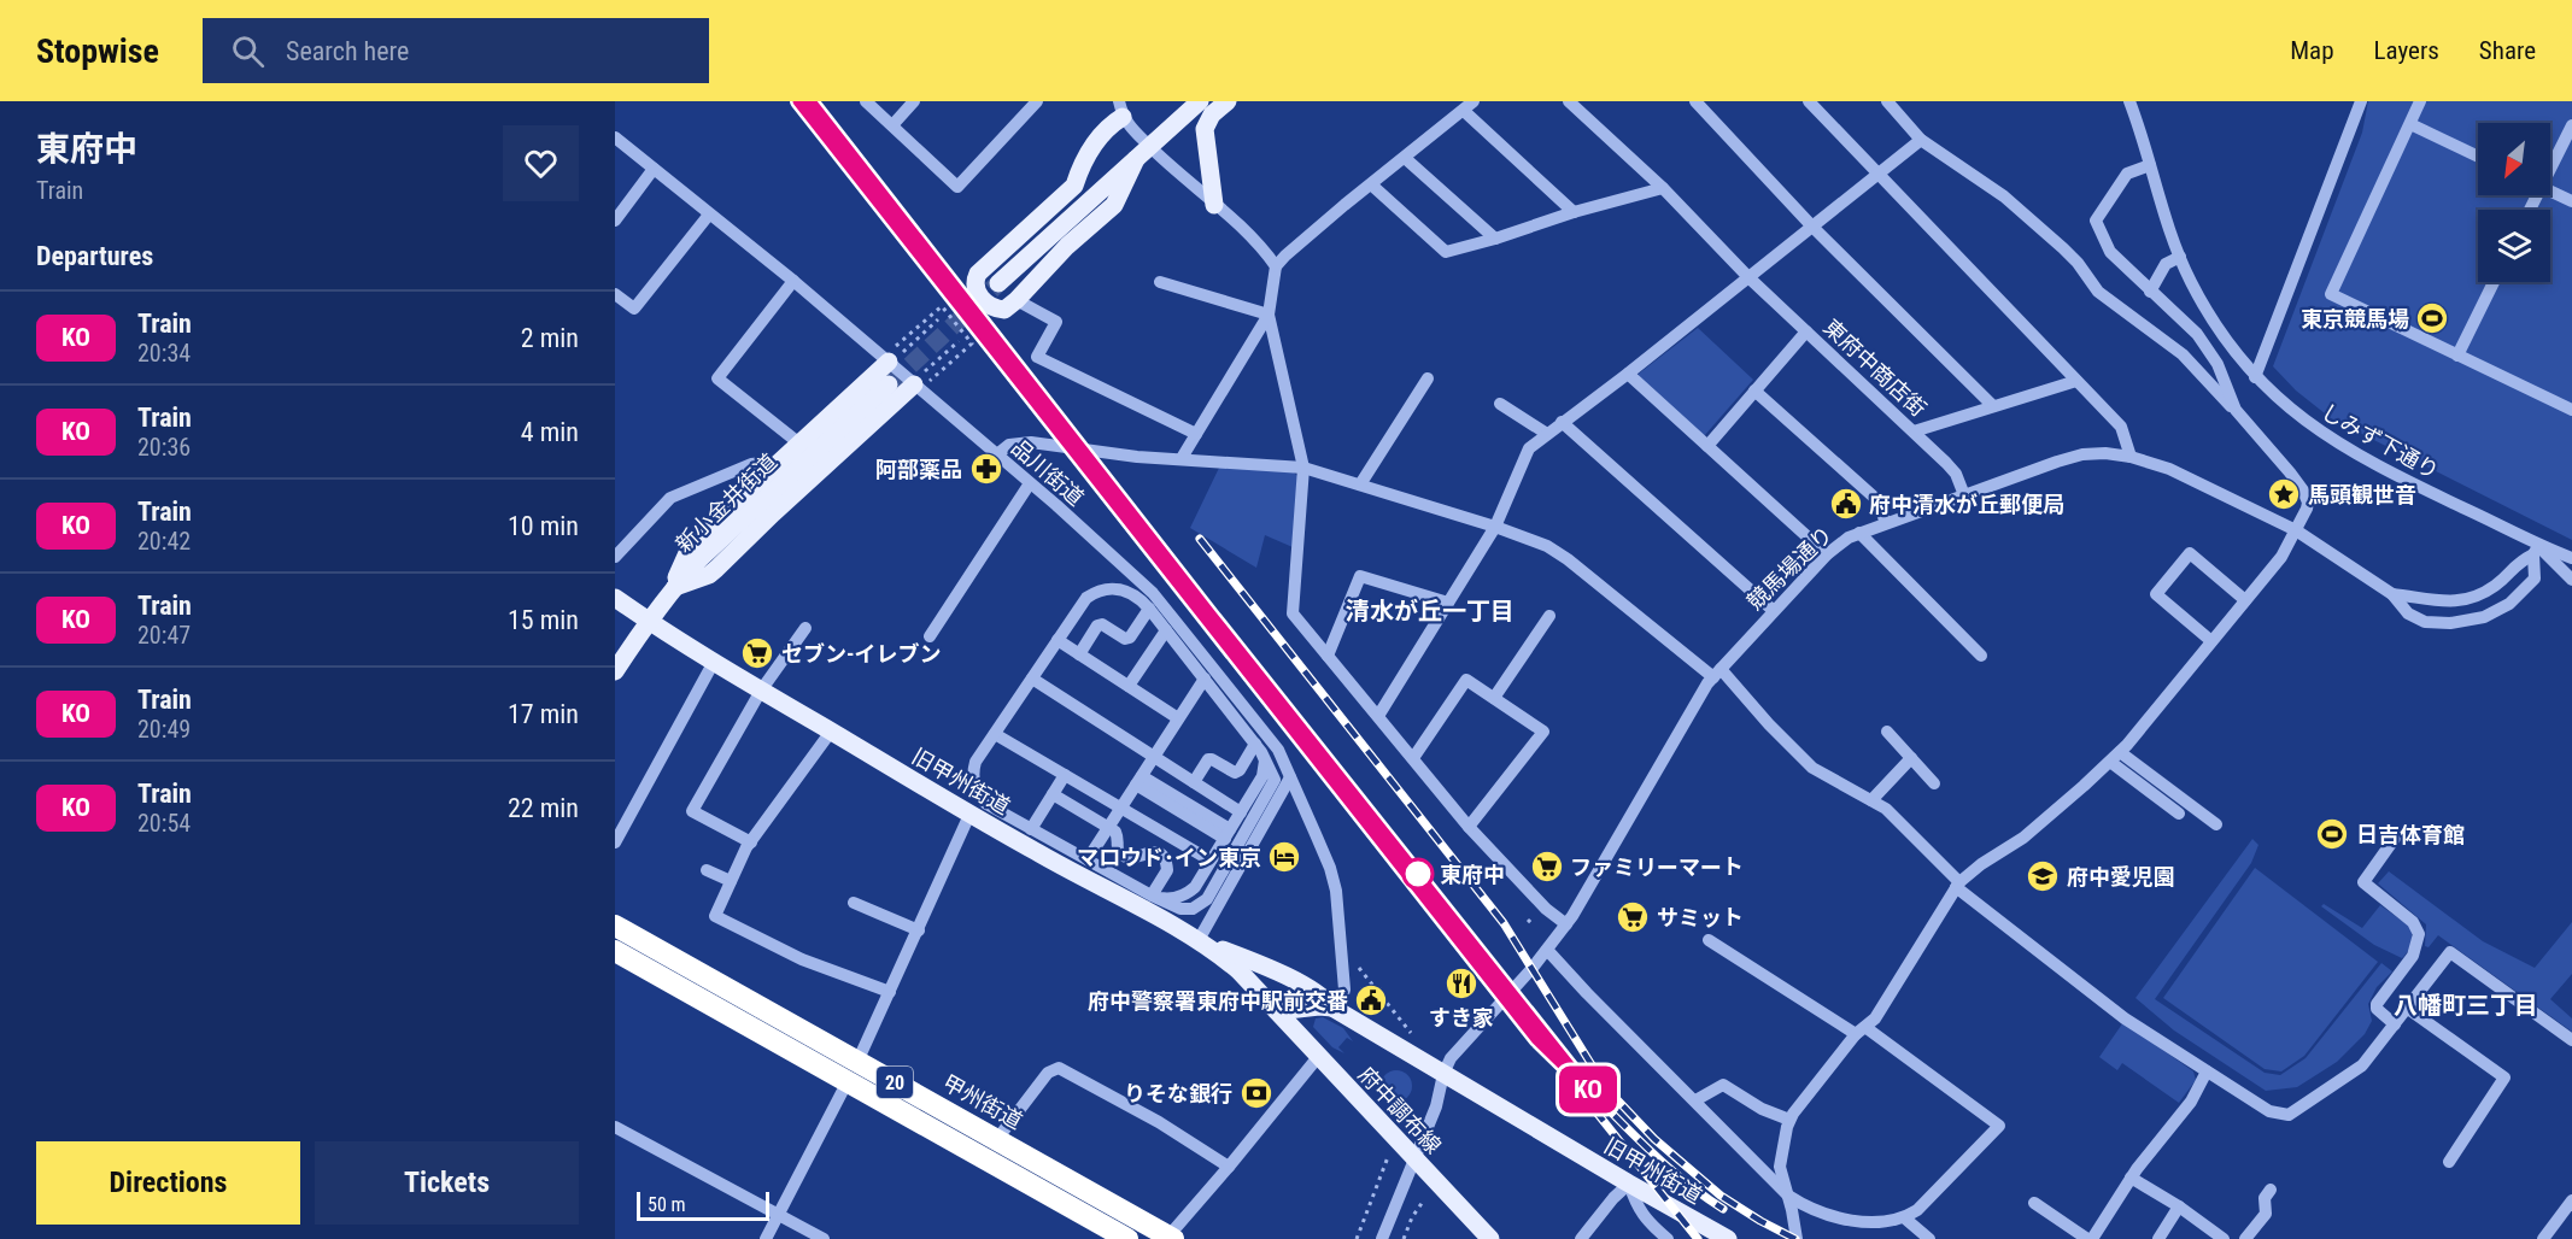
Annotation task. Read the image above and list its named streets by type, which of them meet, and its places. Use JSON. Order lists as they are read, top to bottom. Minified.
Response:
{"streets":{"highway":["20","甲州街道"],"main road":["新小金井街道","旧甲州街道","府中調布線"],"street":["東府中商店街","しみず下通り","品川街道","競馬場通り"]},"crossings":[["東府中商店街","競馬場通り"],["しみず下通り","競馬場通り"],["品川街道","旧甲州街道"],["新小金井街道","旧甲州街道"],["競馬場通り","旧甲州街道"],["競馬場通り","府中調布線"],["旧甲州街道","府中調布線"]],"districts":["清水が丘一丁目","八幡町三丁目"],"places":{"sports":["東京競馬場","日吉体育館"],"pharmacy":["阿部薬品"],"place":["馬頭観世音"],"public building":["府中清水が丘郵便局","府中警察署東府中駅前交番"],"supermarket":["セブン-イレブン","ファミリーマート","サミット"],"hotel":["マロウド･イン東京"],"other":["東府中"],"school or university":["府中愛児園"],"restaurant":["すき家"],"bank":["りそな銀行"]},"scale_bar":"50 m","north":"bottom left","page":{"header":"Stopwise","search":"Search here","nav":["Map","Layers","Share"],"heading":[["東府中","Train"],"Departures"],"on_map":"KO","list":[{"mark":"KO","name":"Train","note":"20:34","value":"2 min"},{"mark":"KO","name":"Train","note":"20:36","value":"4 min"},{"mark":"KO","name":"Train","note":"20:42","value":"10 min"},{"mark":"KO","name":"Train","note":"20:47","value":"15 min"},{"mark":"KO","name":"Train","note":"20:49","value":"17 min"},{"mark":"KO","name":"Train","note":"20:54","value":"22 min"}],"buttons":["Directions","Tickets"],"scale":"50 m"}}
